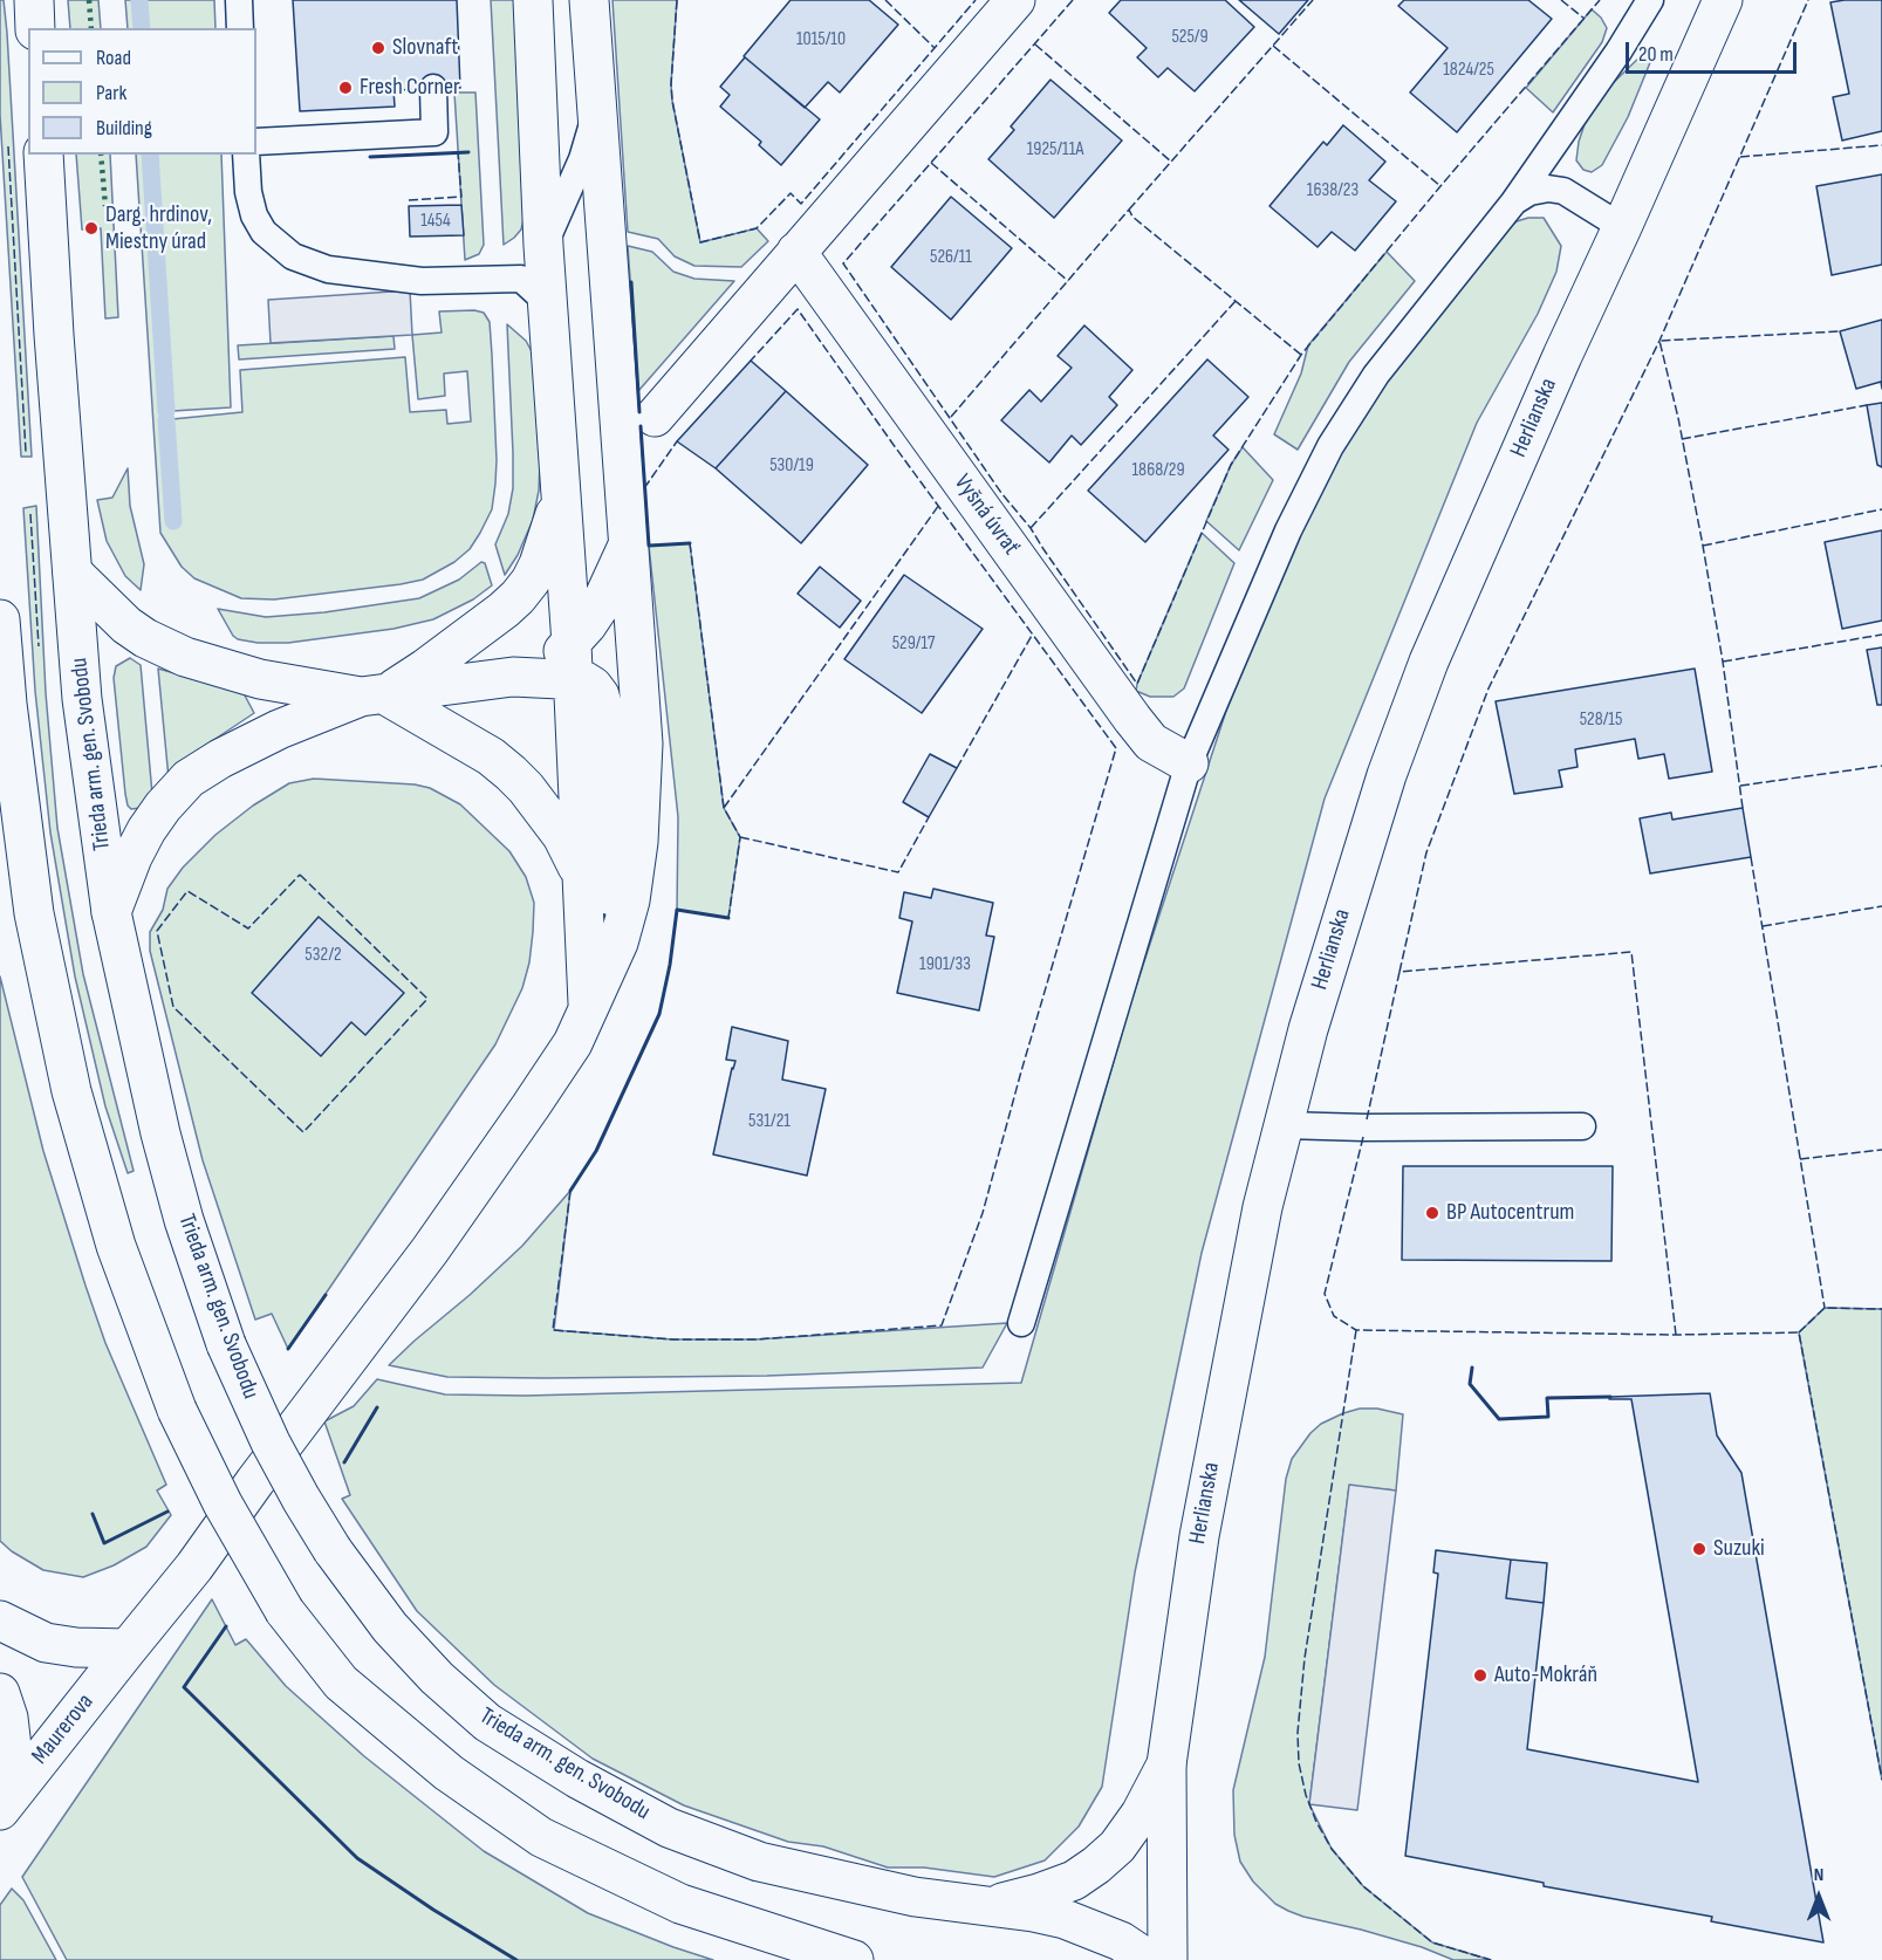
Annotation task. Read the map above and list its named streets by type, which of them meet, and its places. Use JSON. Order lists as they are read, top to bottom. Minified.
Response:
{"streets":{"street":["Herlianska","Vyšná úvrať","Trieda arm. gen. Svobodu","Maurerova"]},"places":["Slovnaft","Fresh Corner","Darg. hrdinov, Miestny úrad","BP Autocentrum","Suzuki","Auto-Mokráň"],"house_numbers":["525/9","1015/10","1824/25","1925/11A","1638/23","1454","526/11","530/19","1868/29","529/17","528/15","532/2","1901/33","531/21"],"legend":["Road","Park","Building"],"scale_bar":"20 m","north":"top"}
